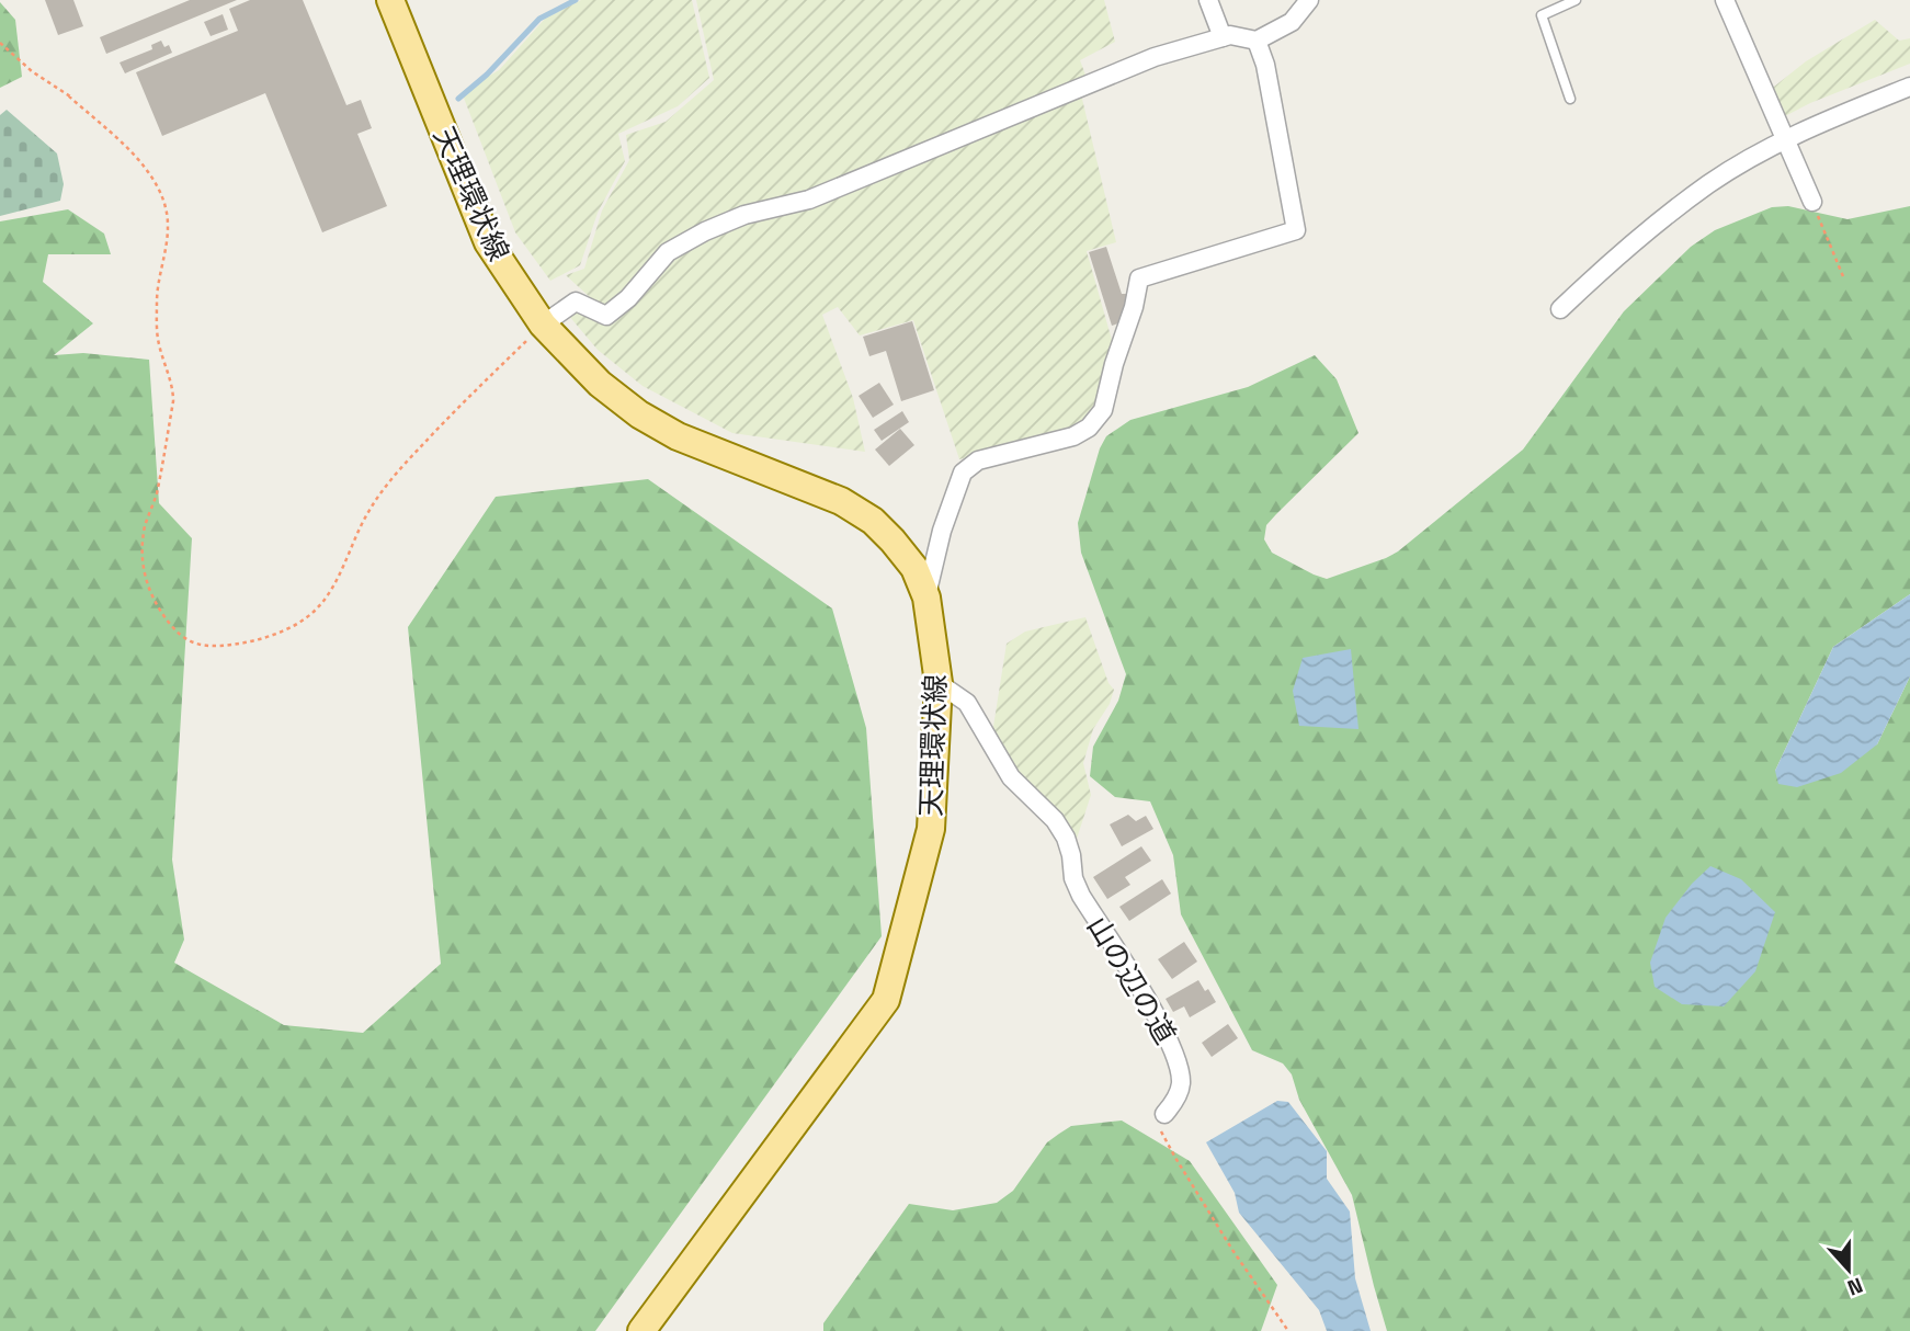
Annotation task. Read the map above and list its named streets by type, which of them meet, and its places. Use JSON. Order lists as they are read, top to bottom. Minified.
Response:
{"streets":{"main road":["天理環状線"],"street":["山の辺の道"]},"crossings":[["天理環状線","山の辺の道"]],"north":"bottom"}
